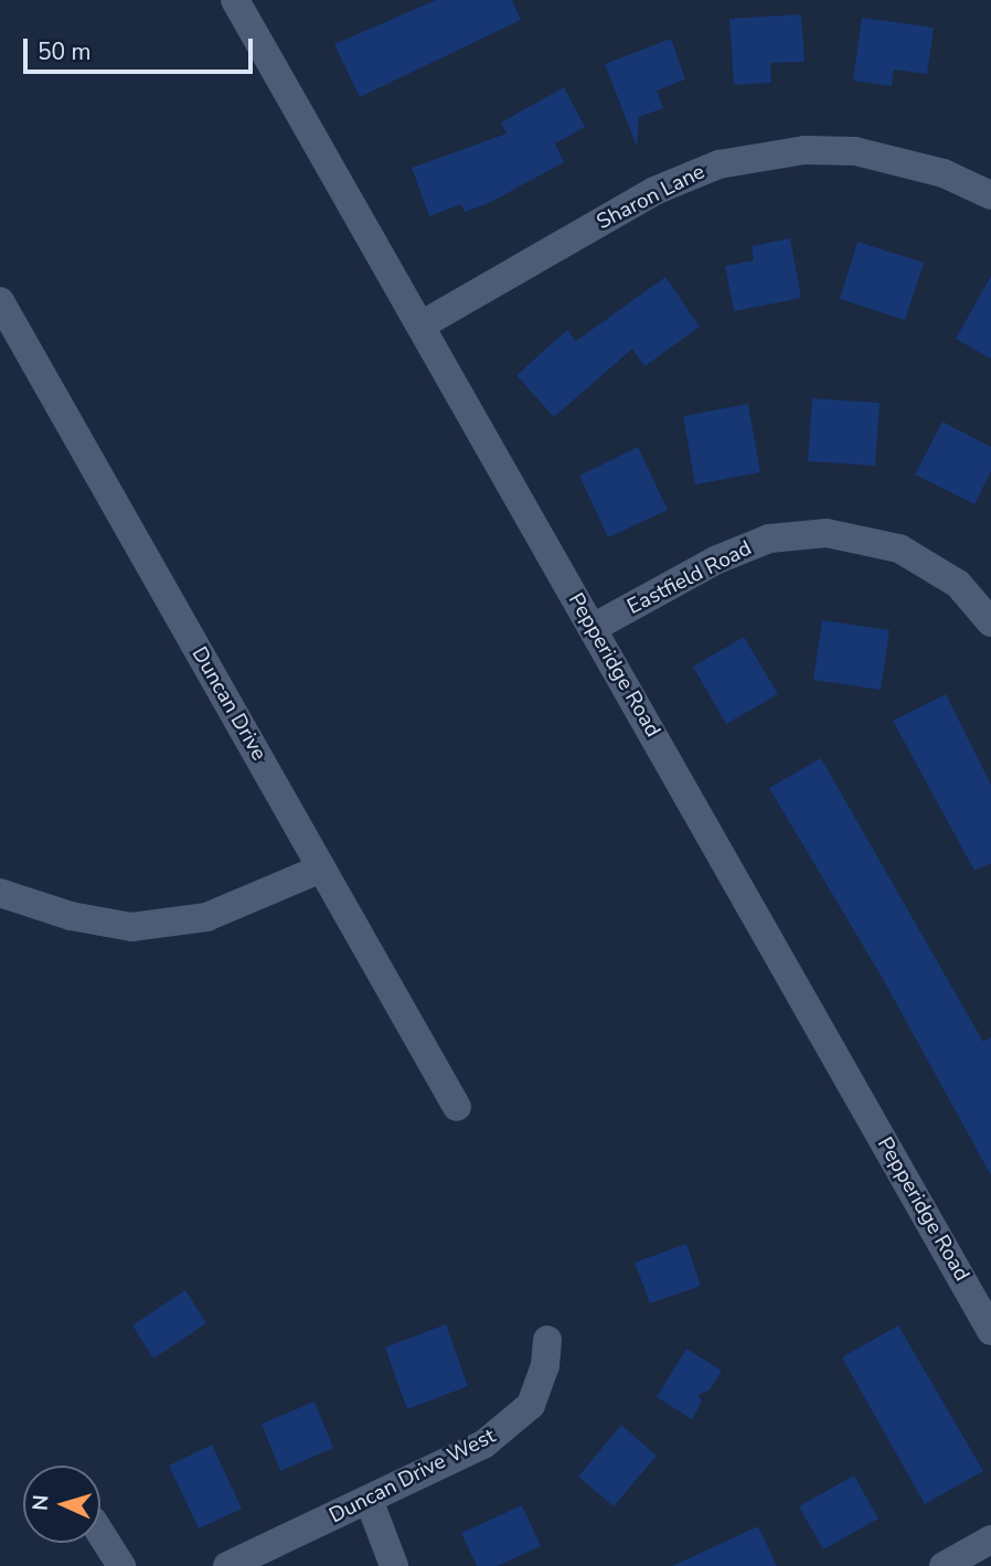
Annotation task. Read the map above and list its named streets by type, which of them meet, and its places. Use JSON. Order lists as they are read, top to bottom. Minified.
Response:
{"streets":{"street":["Sharon Lane","Eastfield Road","Pepperidge Road","Duncan Drive","Duncan Drive West"]},"crossings":[["Sharon Lane","Pepperidge Road"],["Eastfield Road","Pepperidge Road"]],"scale_bar":"50 m","north":"left"}
